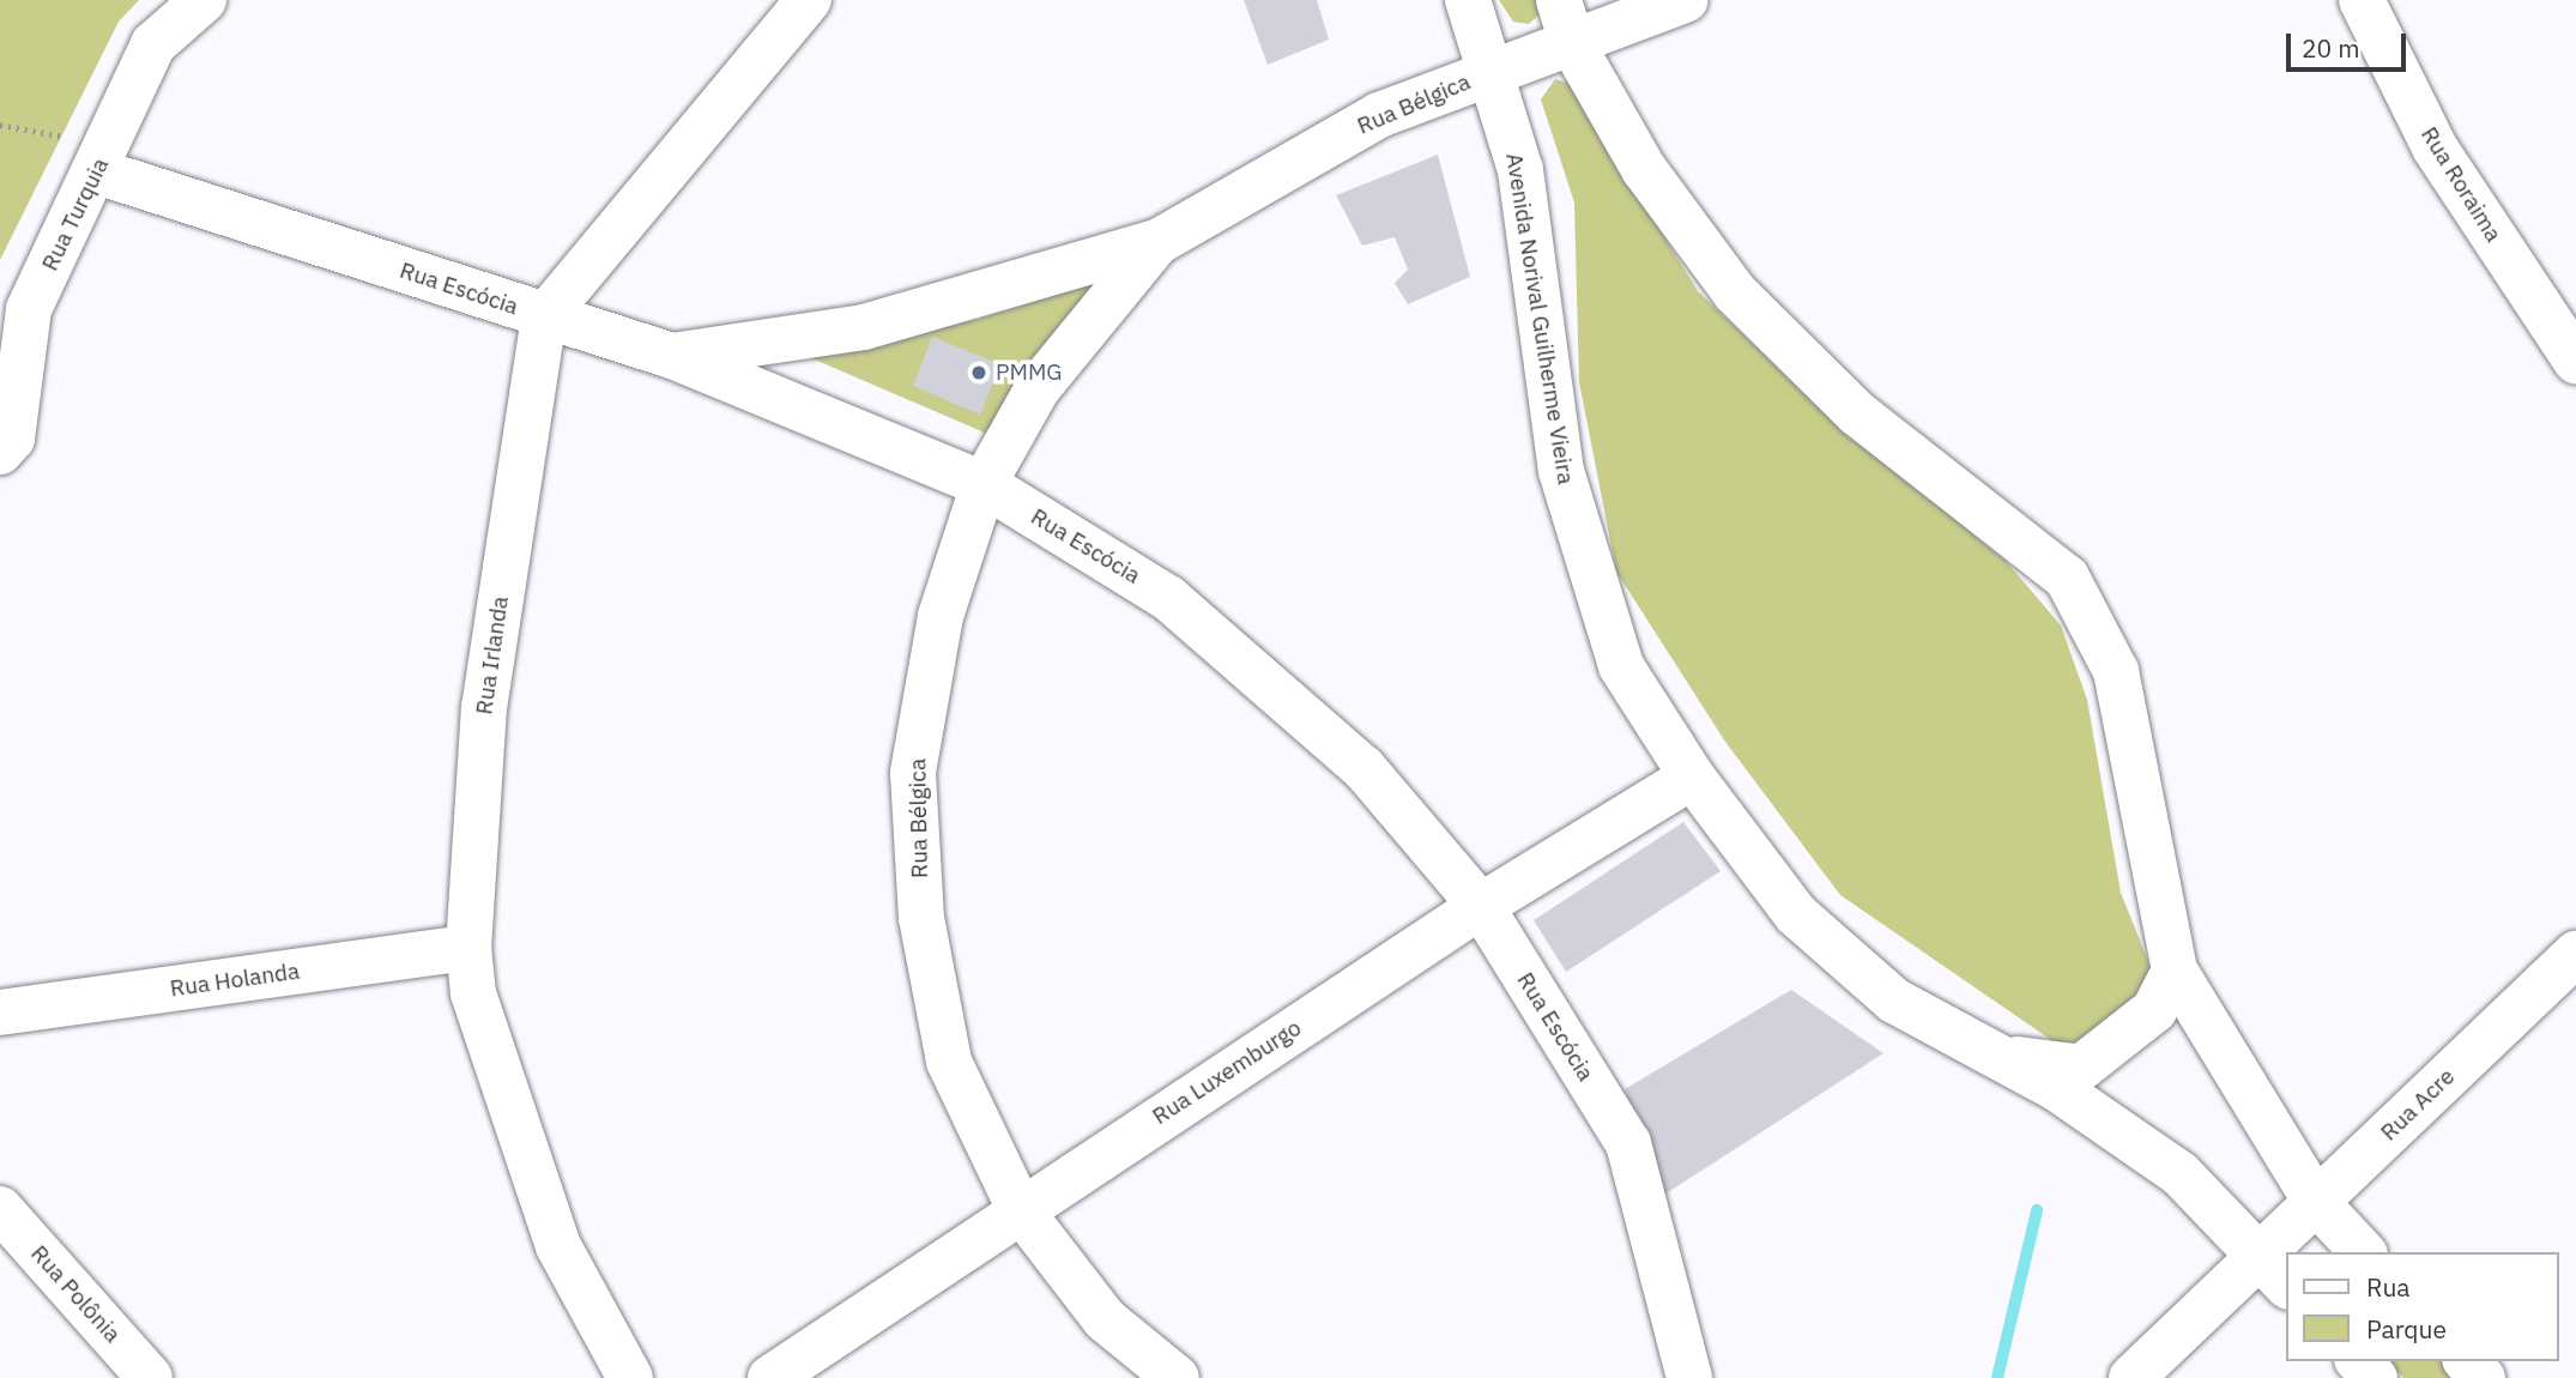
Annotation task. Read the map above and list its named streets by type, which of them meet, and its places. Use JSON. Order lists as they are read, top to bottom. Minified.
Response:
{"streets":{"street":["Rua Bélgica","Rua Roraima","Rua Turquia","Rua Escócia","Avenida Norival Guilherme Vieira","Rua Irlanda","Rua Holanda","Rua Luxemburgo","Rua Acre","Rua Polônia"]},"crossings":[["Rua Bélgica","Rua Escócia"],["Rua Bélgica","Avenida Norival Guilherme Vieira"],["Rua Bélgica","Rua Luxemburgo"],["Rua Turquia","Rua Escócia"],["Rua Escócia","Rua Irlanda"],["Rua Escócia","Rua Luxemburgo"],["Avenida Norival Guilherme Vieira","Rua Luxemburgo"],["Avenida Norival Guilherme Vieira","Rua Acre"],["Rua Irlanda","Rua Holanda"]],"places":["PMMG"],"legend":["Rua","Parque"],"scale_bar":"20 m"}
